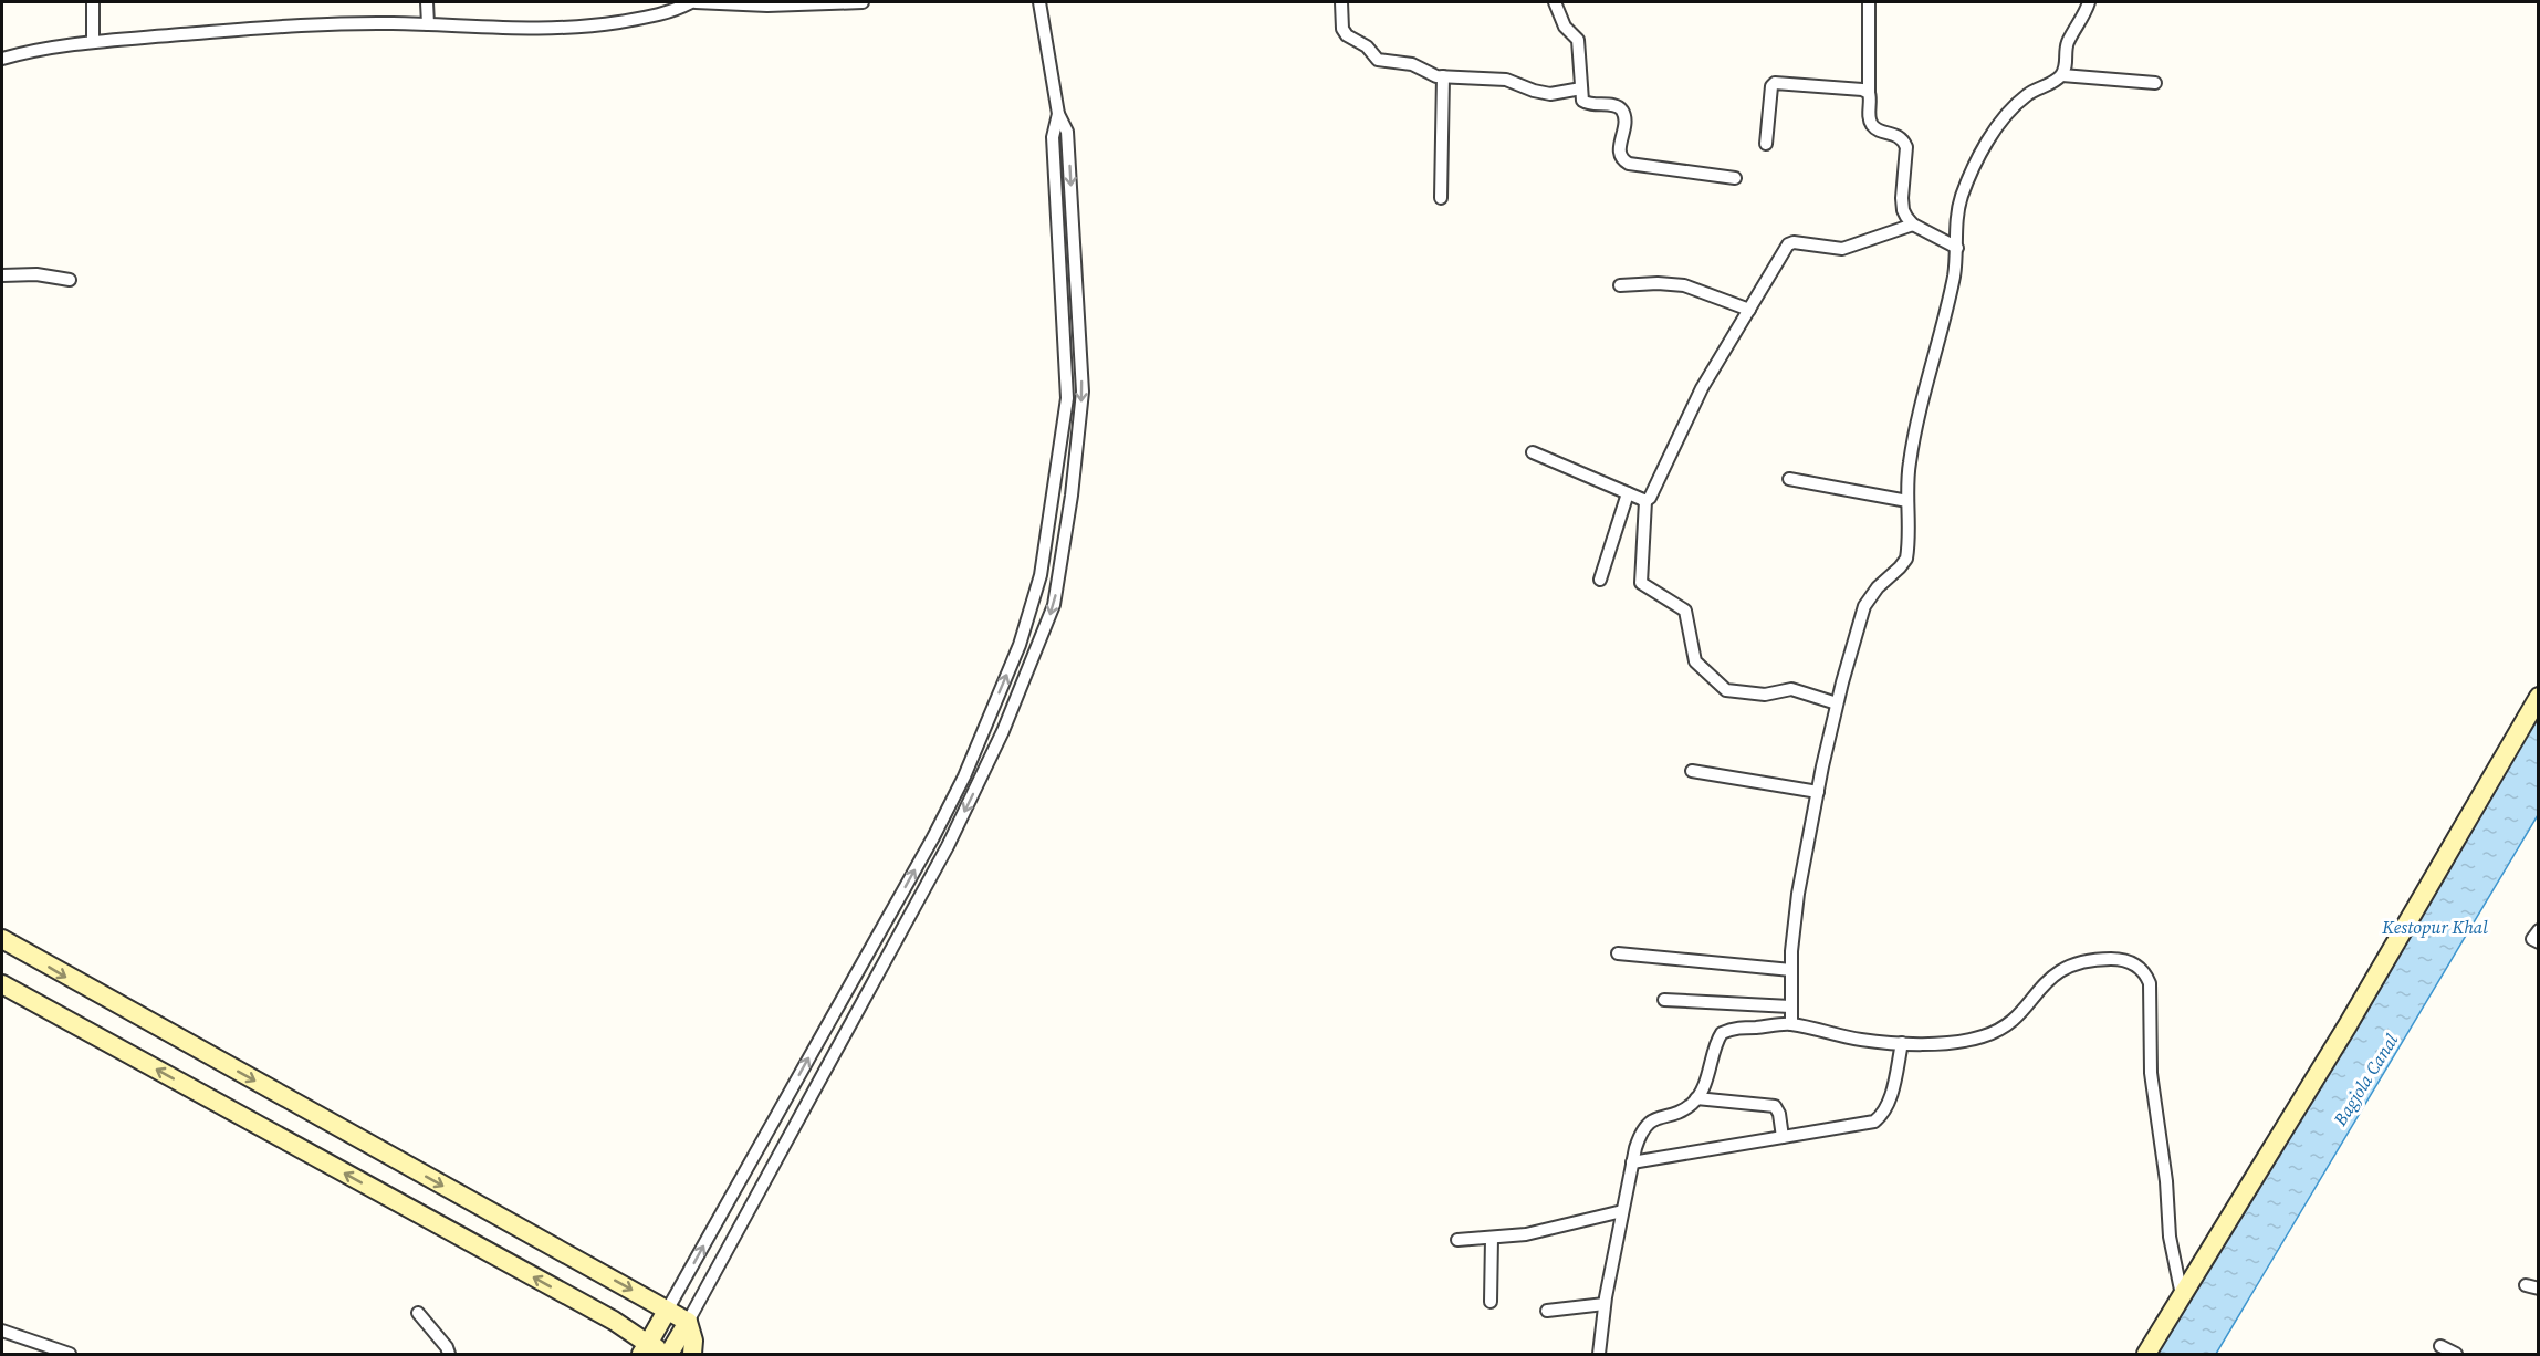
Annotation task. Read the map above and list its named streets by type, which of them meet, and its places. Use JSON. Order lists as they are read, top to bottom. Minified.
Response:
{"water":["Kestopur Khal","Bagjola Canal"]}
